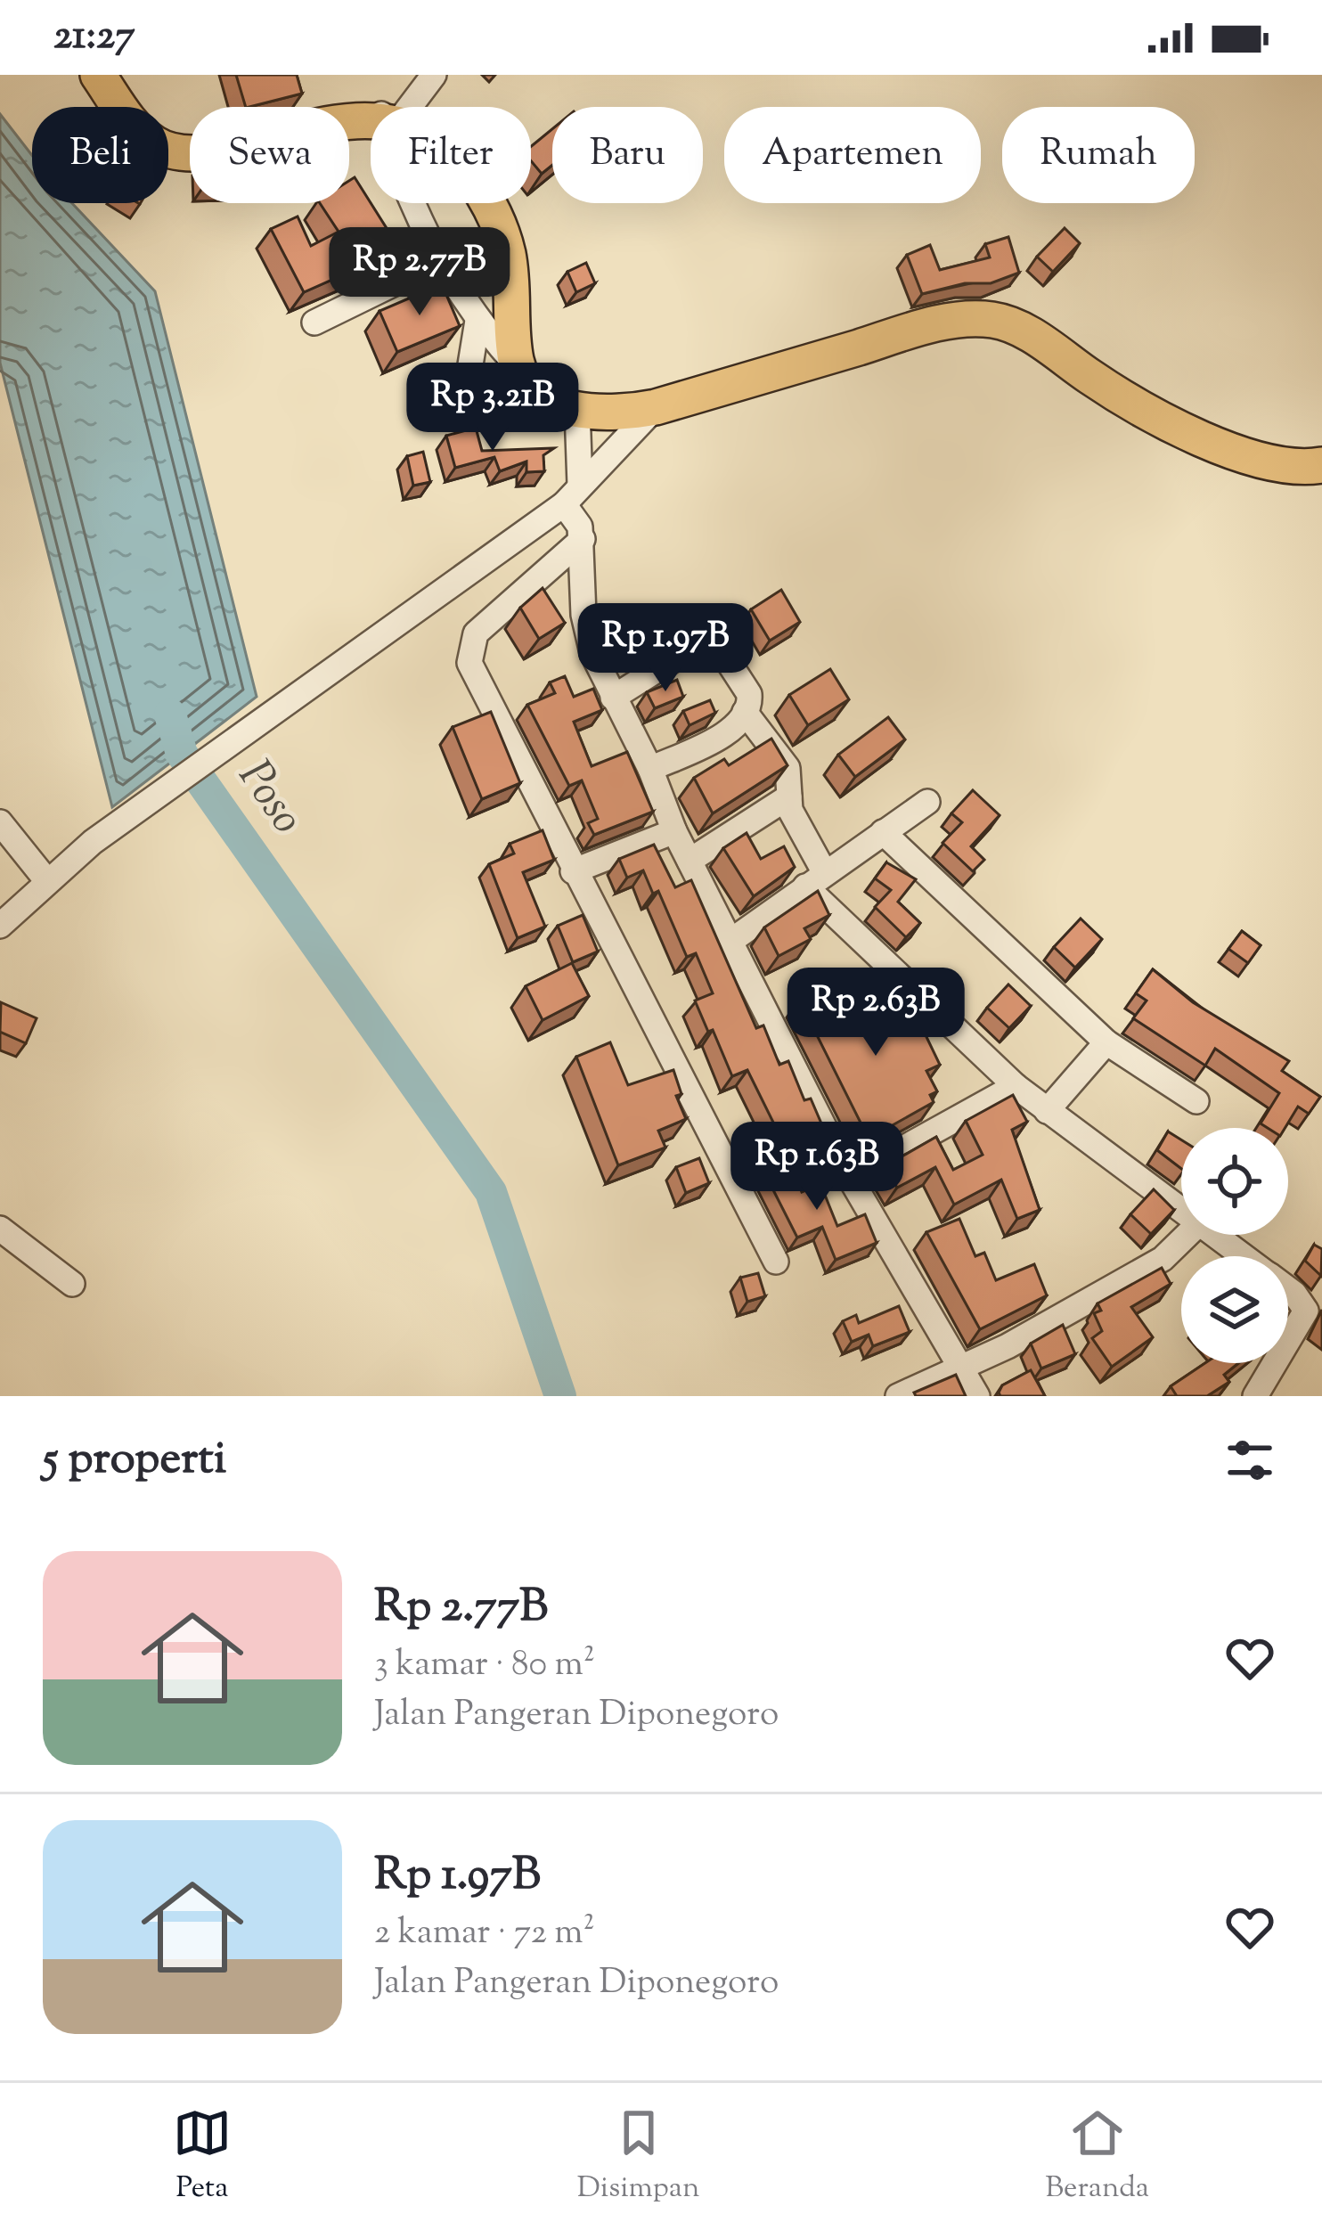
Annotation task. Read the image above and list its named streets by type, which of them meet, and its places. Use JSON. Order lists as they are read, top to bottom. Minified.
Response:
{"water":["Poso"],"page":{"status":"21:27","chip":["Beli","Sewa","Filter","Baru","Apartemen","Rumah"],"price":["Rp 2.77B","Rp 3.21B","Rp 1.97B","Rp 2.63B","Rp 1.63B"],"heading":"5 properti","list":[{"name":"Rp 2.77B","note":"3 kamar · 80 m² · Jalan Pangeran Diponegoro"},{"name":"Rp 1.97B","note":"2 kamar · 72 m² · Jalan Pangeran Diponegoro"}],"tabs":["Peta","Disimpan","Beranda"]}}
